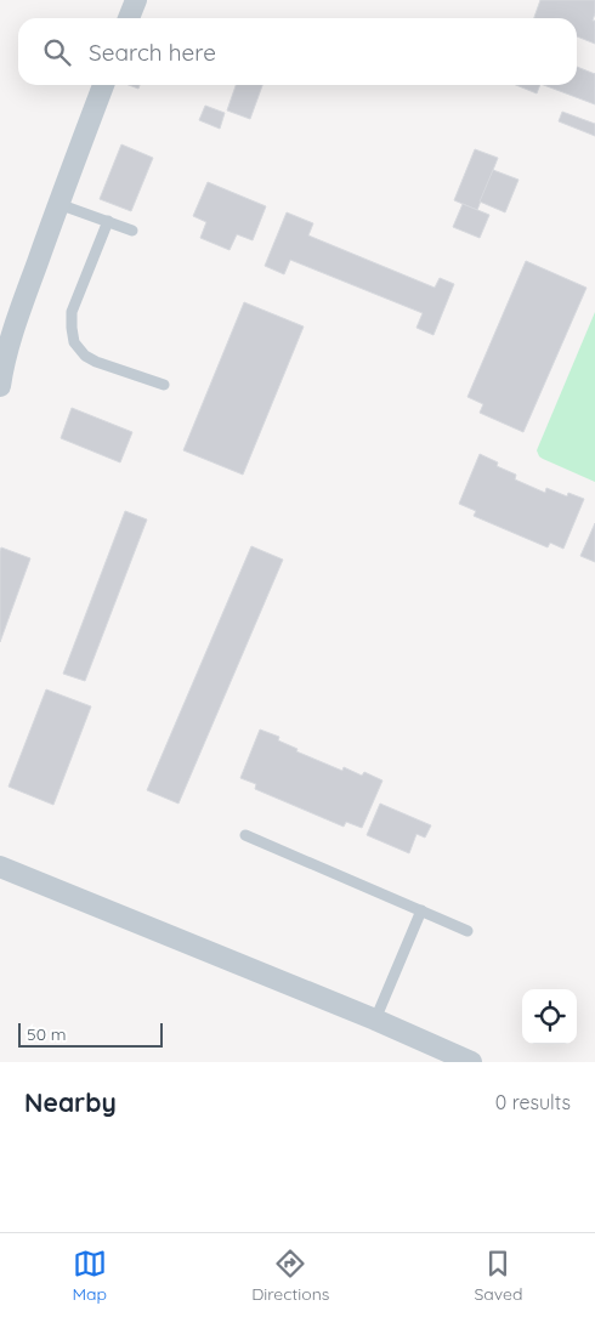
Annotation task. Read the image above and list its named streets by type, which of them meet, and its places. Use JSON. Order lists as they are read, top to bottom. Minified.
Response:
{"scale_bar":"50 m","page":{"search":"Search here","scale":"50 m","heading":["Nearby","0 results"],"nav":["Map","Directions","Saved"]}}
